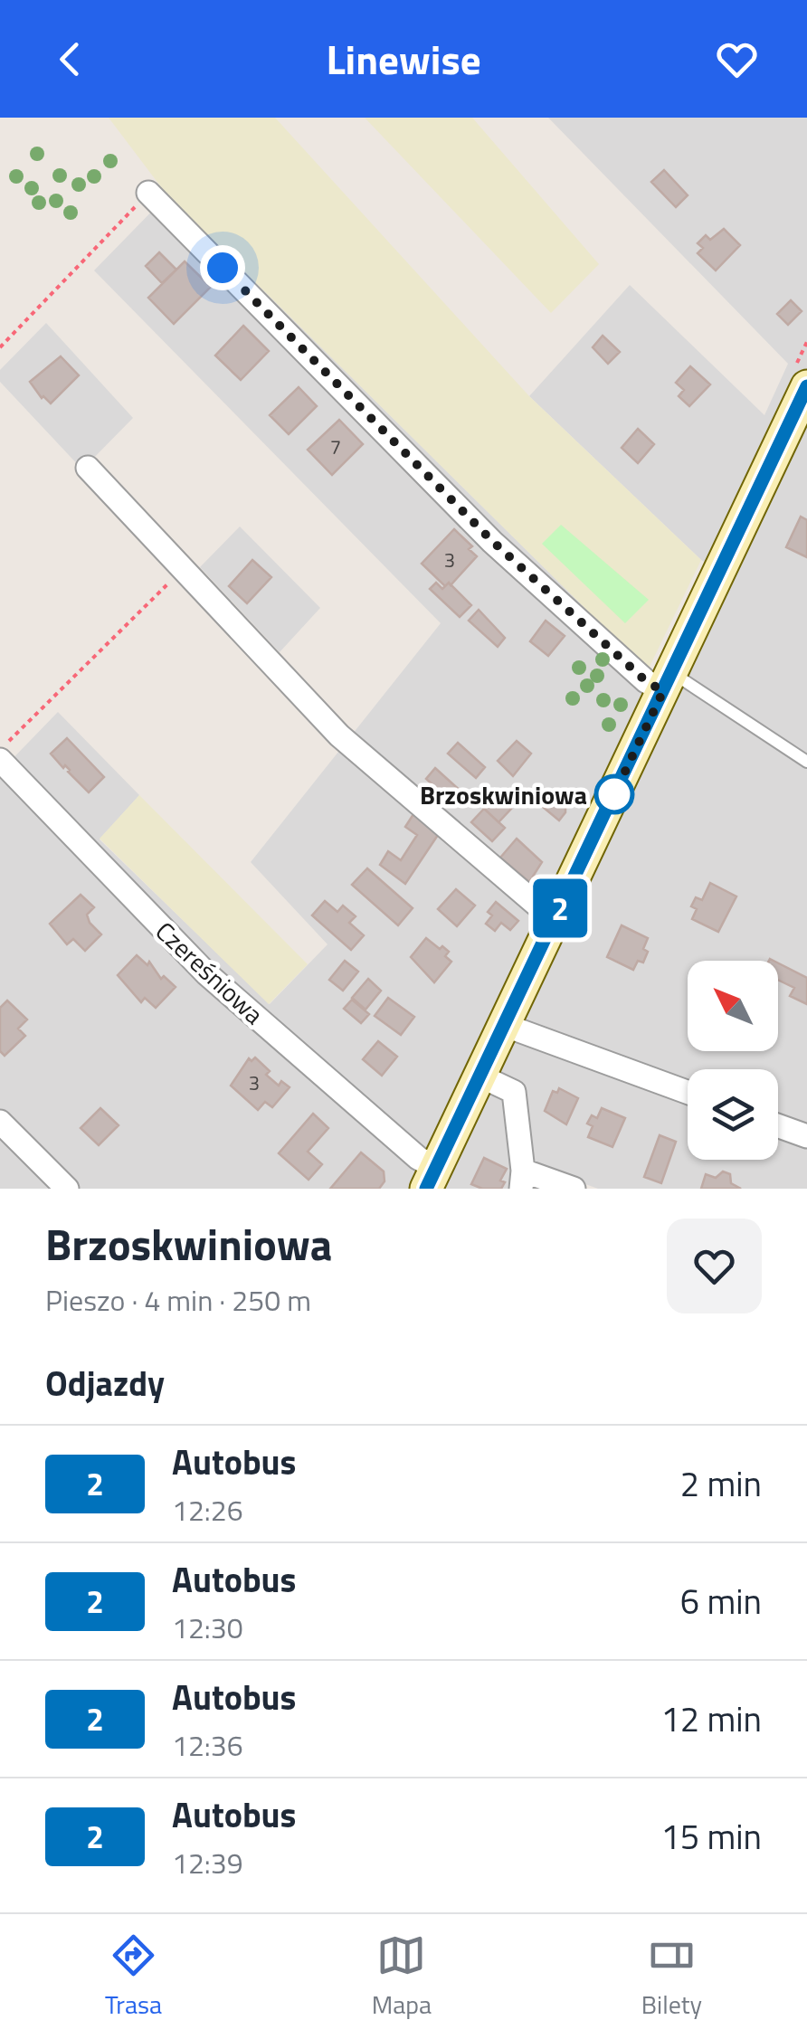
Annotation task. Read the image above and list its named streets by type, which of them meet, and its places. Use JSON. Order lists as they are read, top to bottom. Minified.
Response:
{"streets":{"street":["Czereśniowa"]},"places":["Brzoskwiniowa"],"lines":["bus line 2"],"house_numbers":["7","3","3"],"north":"top left","page":{"header":"Linewise","on_map":"2","heading":[["Brzoskwiniowa","Pieszo · 4 min · 250 m"],"Odjazdy"],"list":[{"mark":"2","name":"Autobus","note":"12:26","value":"2 min"},{"mark":"2","name":"Autobus","note":"12:30","value":"6 min"},{"mark":"2","name":"Autobus","note":"12:36","value":"12 min"},{"mark":"2","name":"Autobus","note":"12:39","value":"15 min"}],"tabs":["Trasa","Mapa","Bilety"]}}
